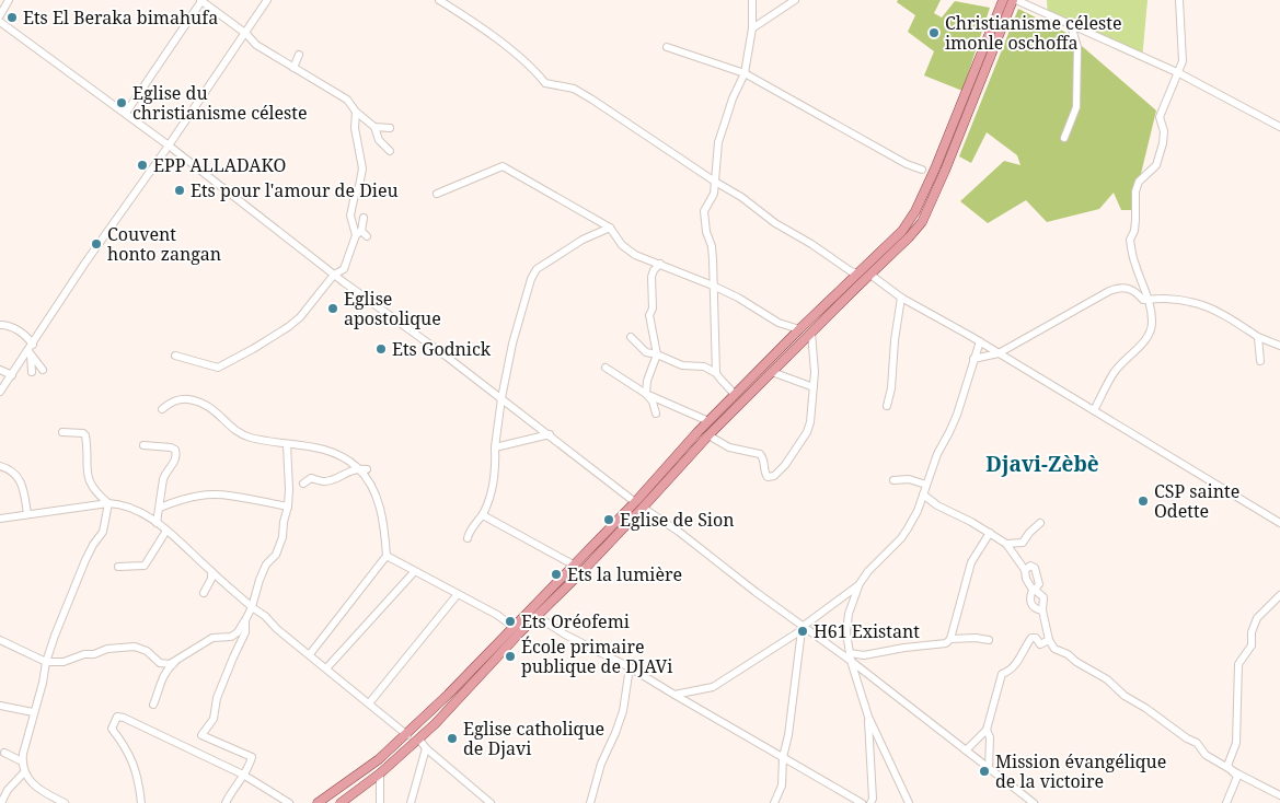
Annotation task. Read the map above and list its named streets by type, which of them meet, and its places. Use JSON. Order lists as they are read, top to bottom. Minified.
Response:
{"districts":["Djavi-Zèbè"],"places":["Ets El Beraka bimahufa","Christianisme céleste imonle oschoffa","Eglise du christianisme céleste","EPP ALLADAKO","Ets pour l'amour de Dieu","Couvent honto zangan","Eglise apostolique","Ets Godnick","CSP sainte Odette","Eglise de Sion","Ets la lumière","Ets Oréofemi","H61 Existant","École primaire publique de DJAVi","Eglise catholique de Djavi","Mission évangélique de la victoire"]}
